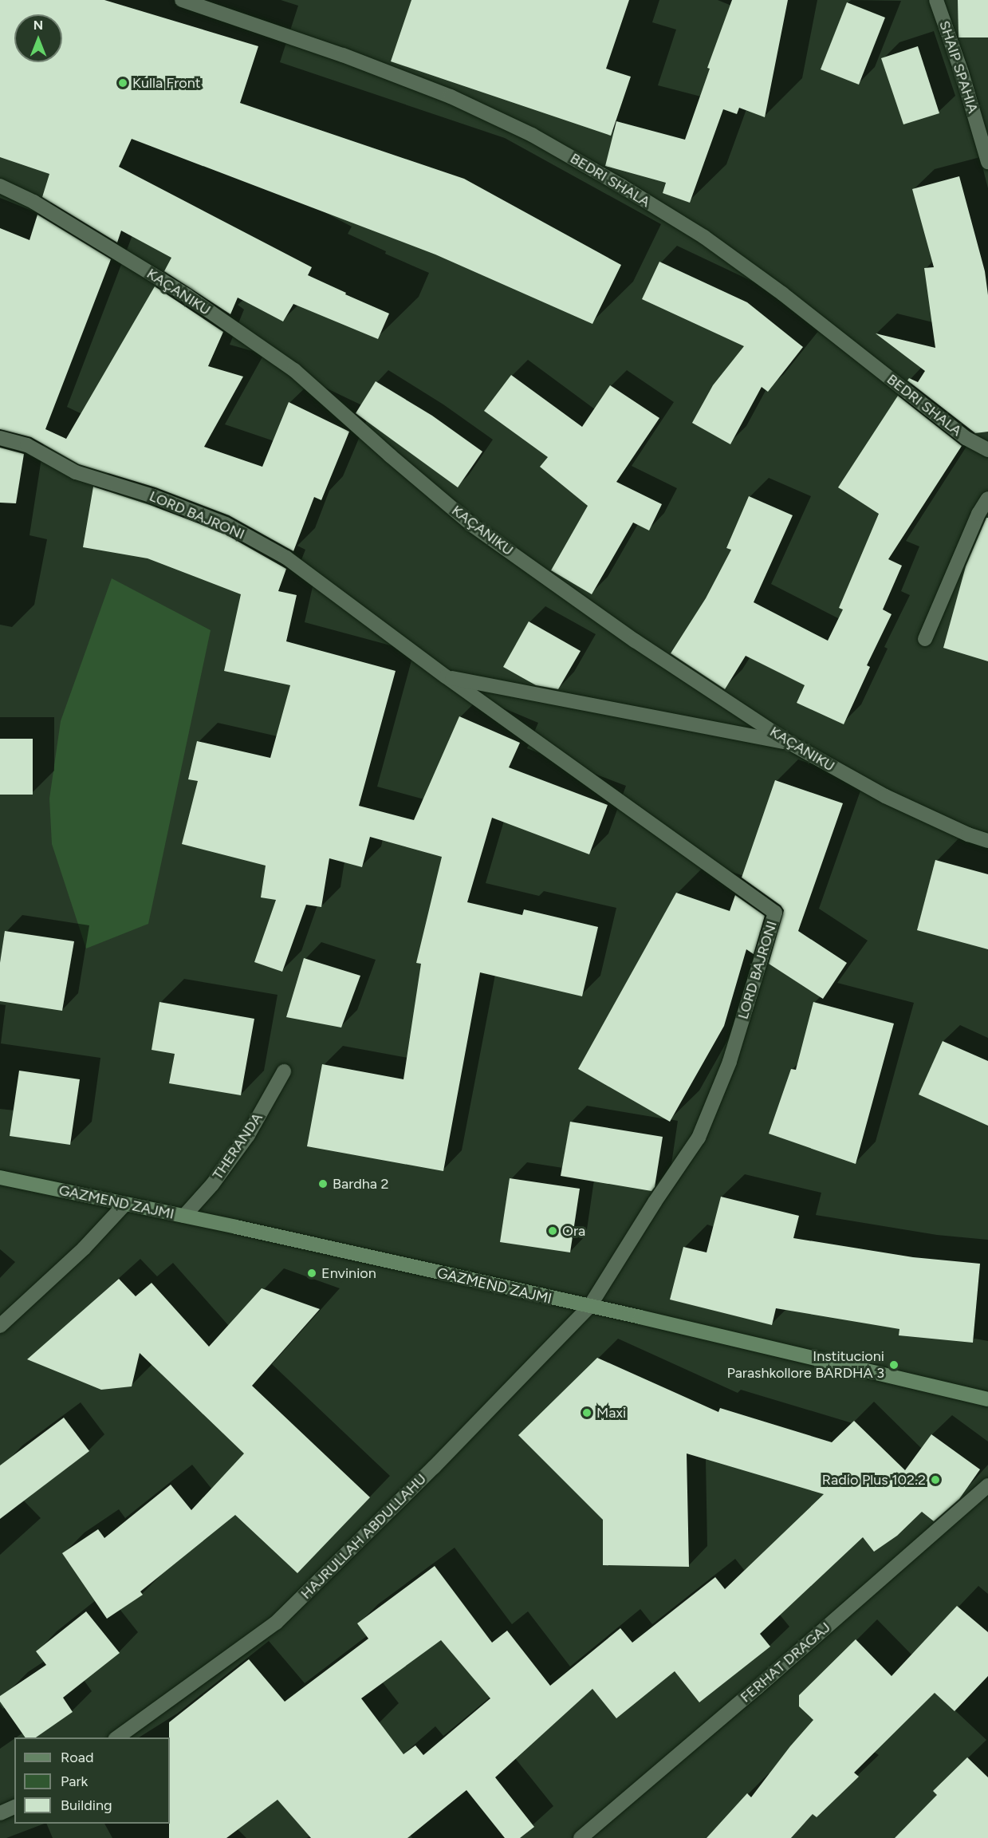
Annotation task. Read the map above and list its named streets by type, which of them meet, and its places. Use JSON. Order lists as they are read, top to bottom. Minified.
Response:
{"streets":{"street":["SHAIP SPAHIA","BEDRI SHALA","KAÇANIKU","LORD BAJRONI","THERANDA","GAZMEND ZAJMI","HAJRULLAH ABDULLAHU","FERHAT DRAGAJ"]},"crossings":[["KAÇANIKU","LORD BAJRONI"],["LORD BAJRONI","GAZMEND ZAJMI"],["LORD BAJRONI","HAJRULLAH ABDULLAHU"],["THERANDA","GAZMEND ZAJMI"],["GAZMEND ZAJMI","HAJRULLAH ABDULLAHU"]],"places":["Kulla Front","Bardha 2","Ora","Envinion","Institucioni Parashkollore BARDHA 3","Maxi","Radio Plus 102.2"],"legend":["Road","Park","Building"],"north":"top"}
